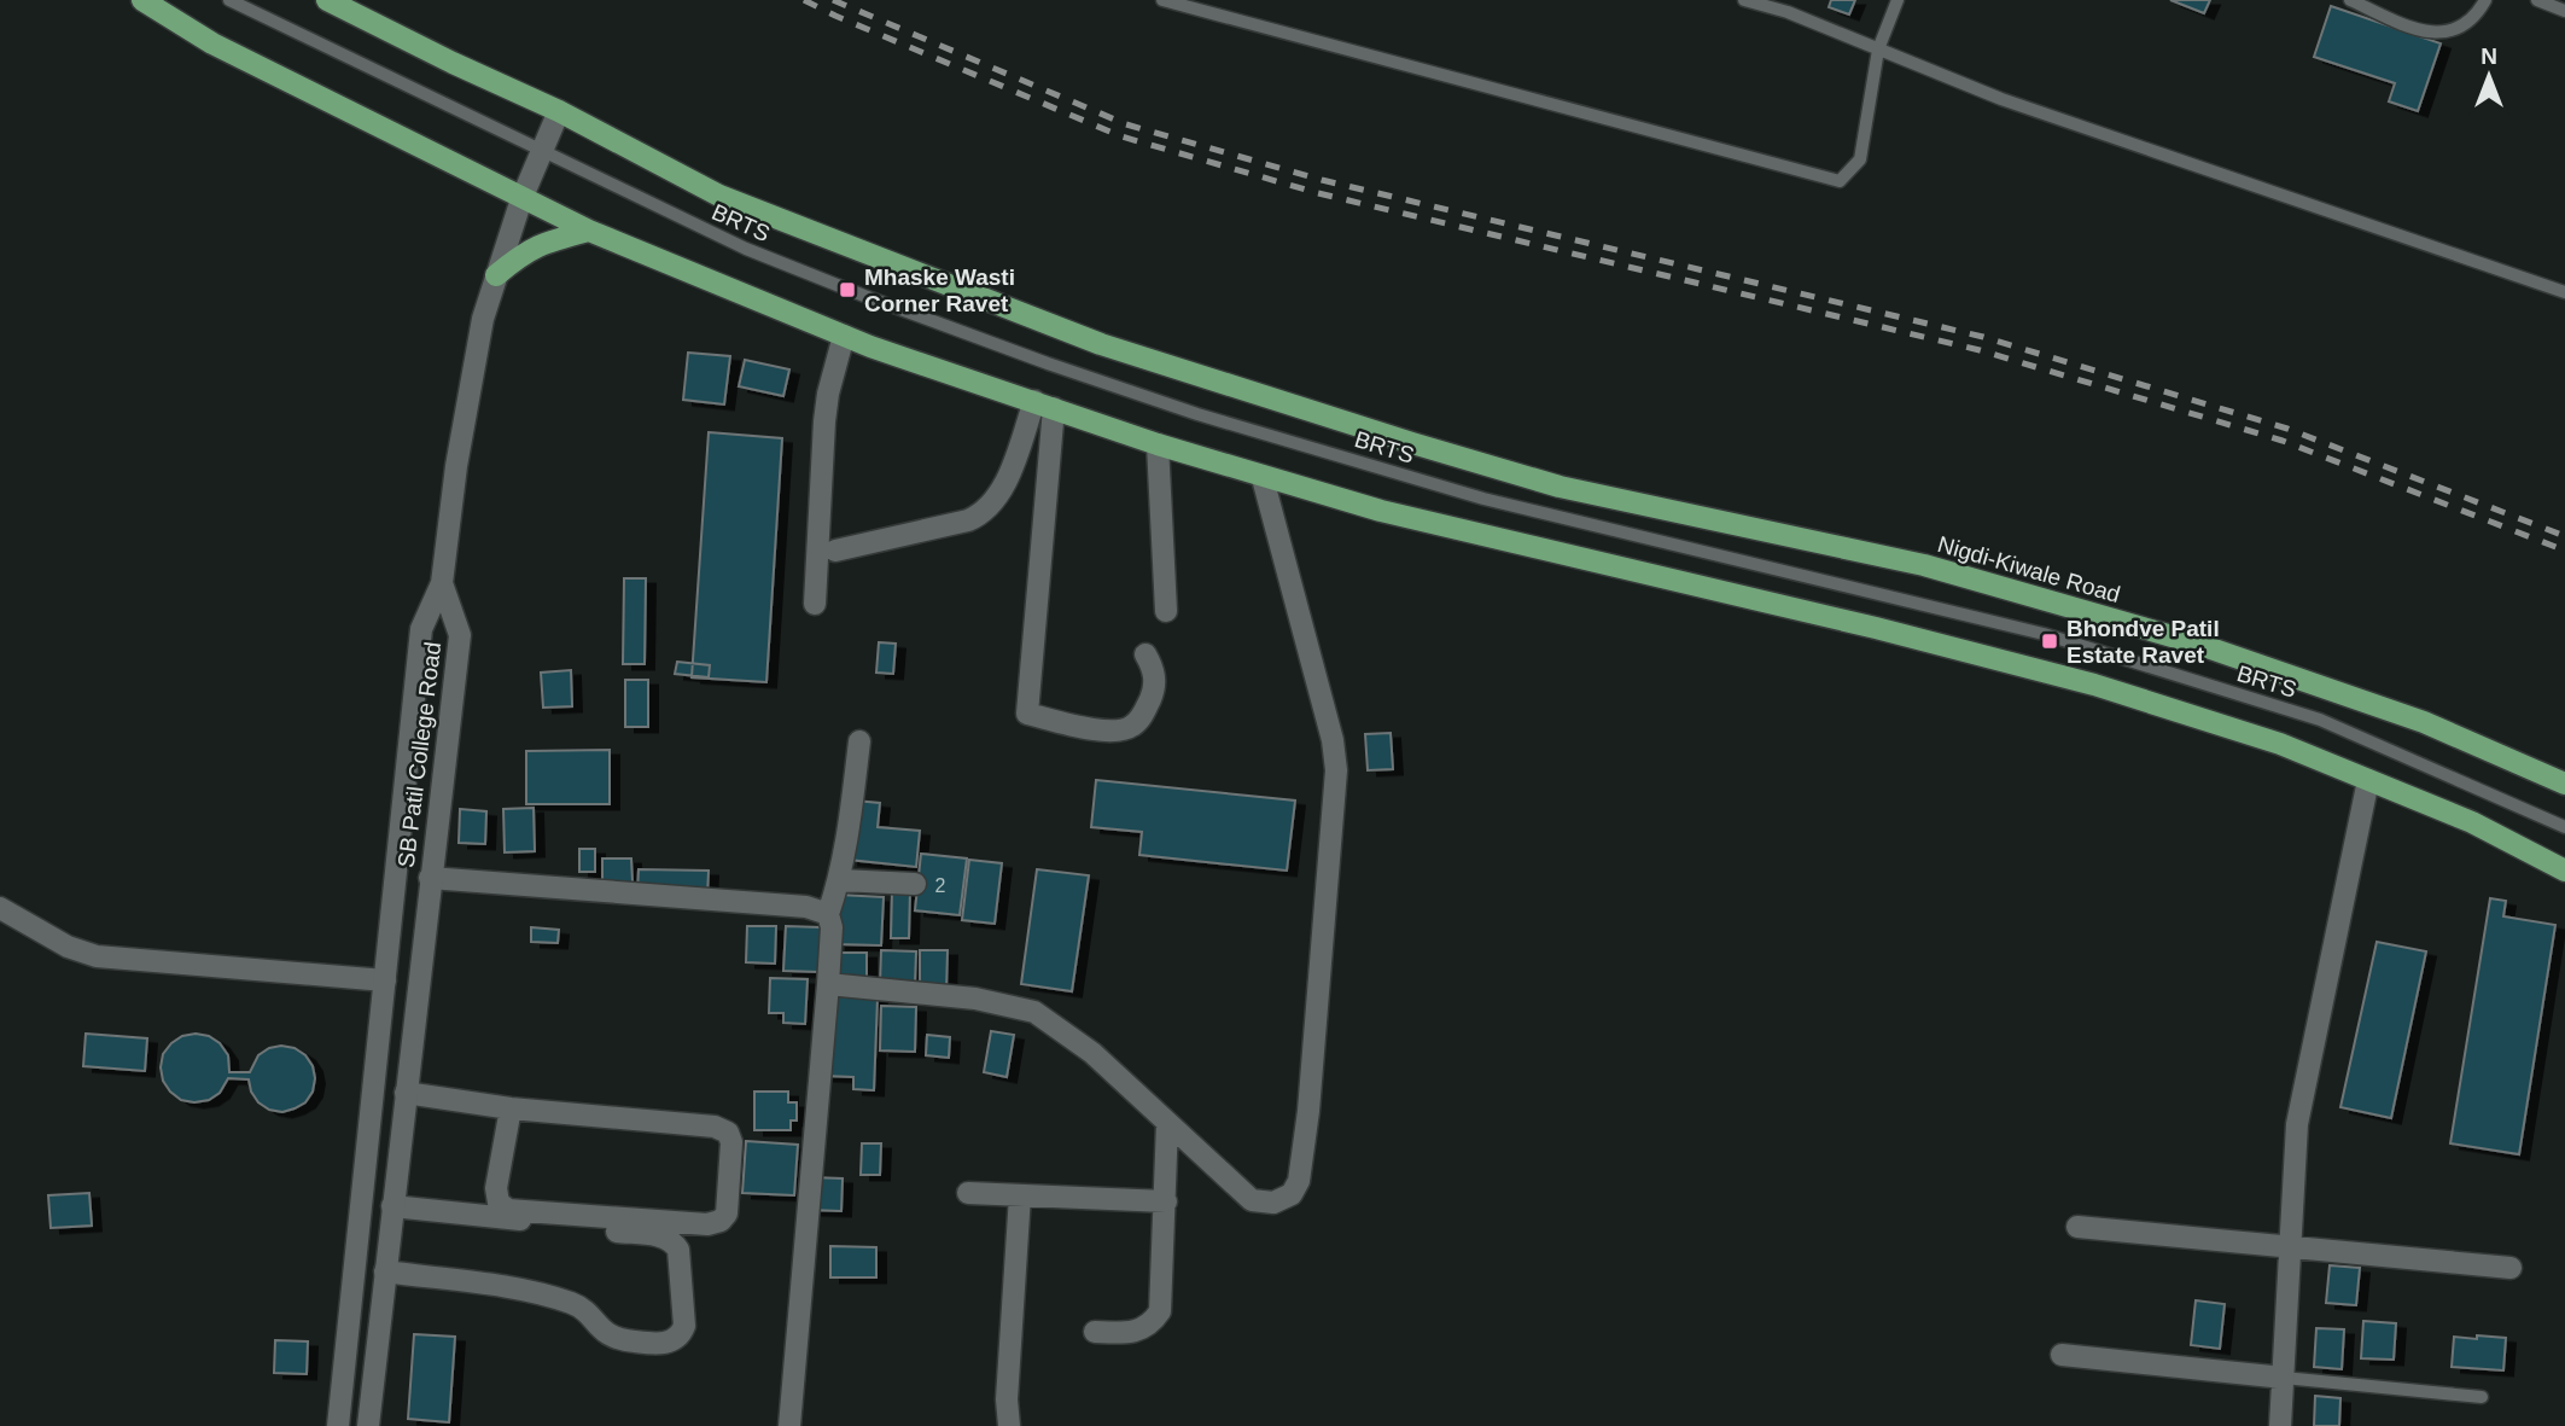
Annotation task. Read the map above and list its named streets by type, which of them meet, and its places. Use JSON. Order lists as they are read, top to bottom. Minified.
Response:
{"streets":{"main road":["Nigdi-Kiwale Road"],"street":["SB Patil College Road"],"lane":["BRTS"]},"places":{"transit":["Mhaske Wasti Corner Ravet","Bhondve Patil Estate Ravet"]},"house_numbers":["2"],"north":"top"}
